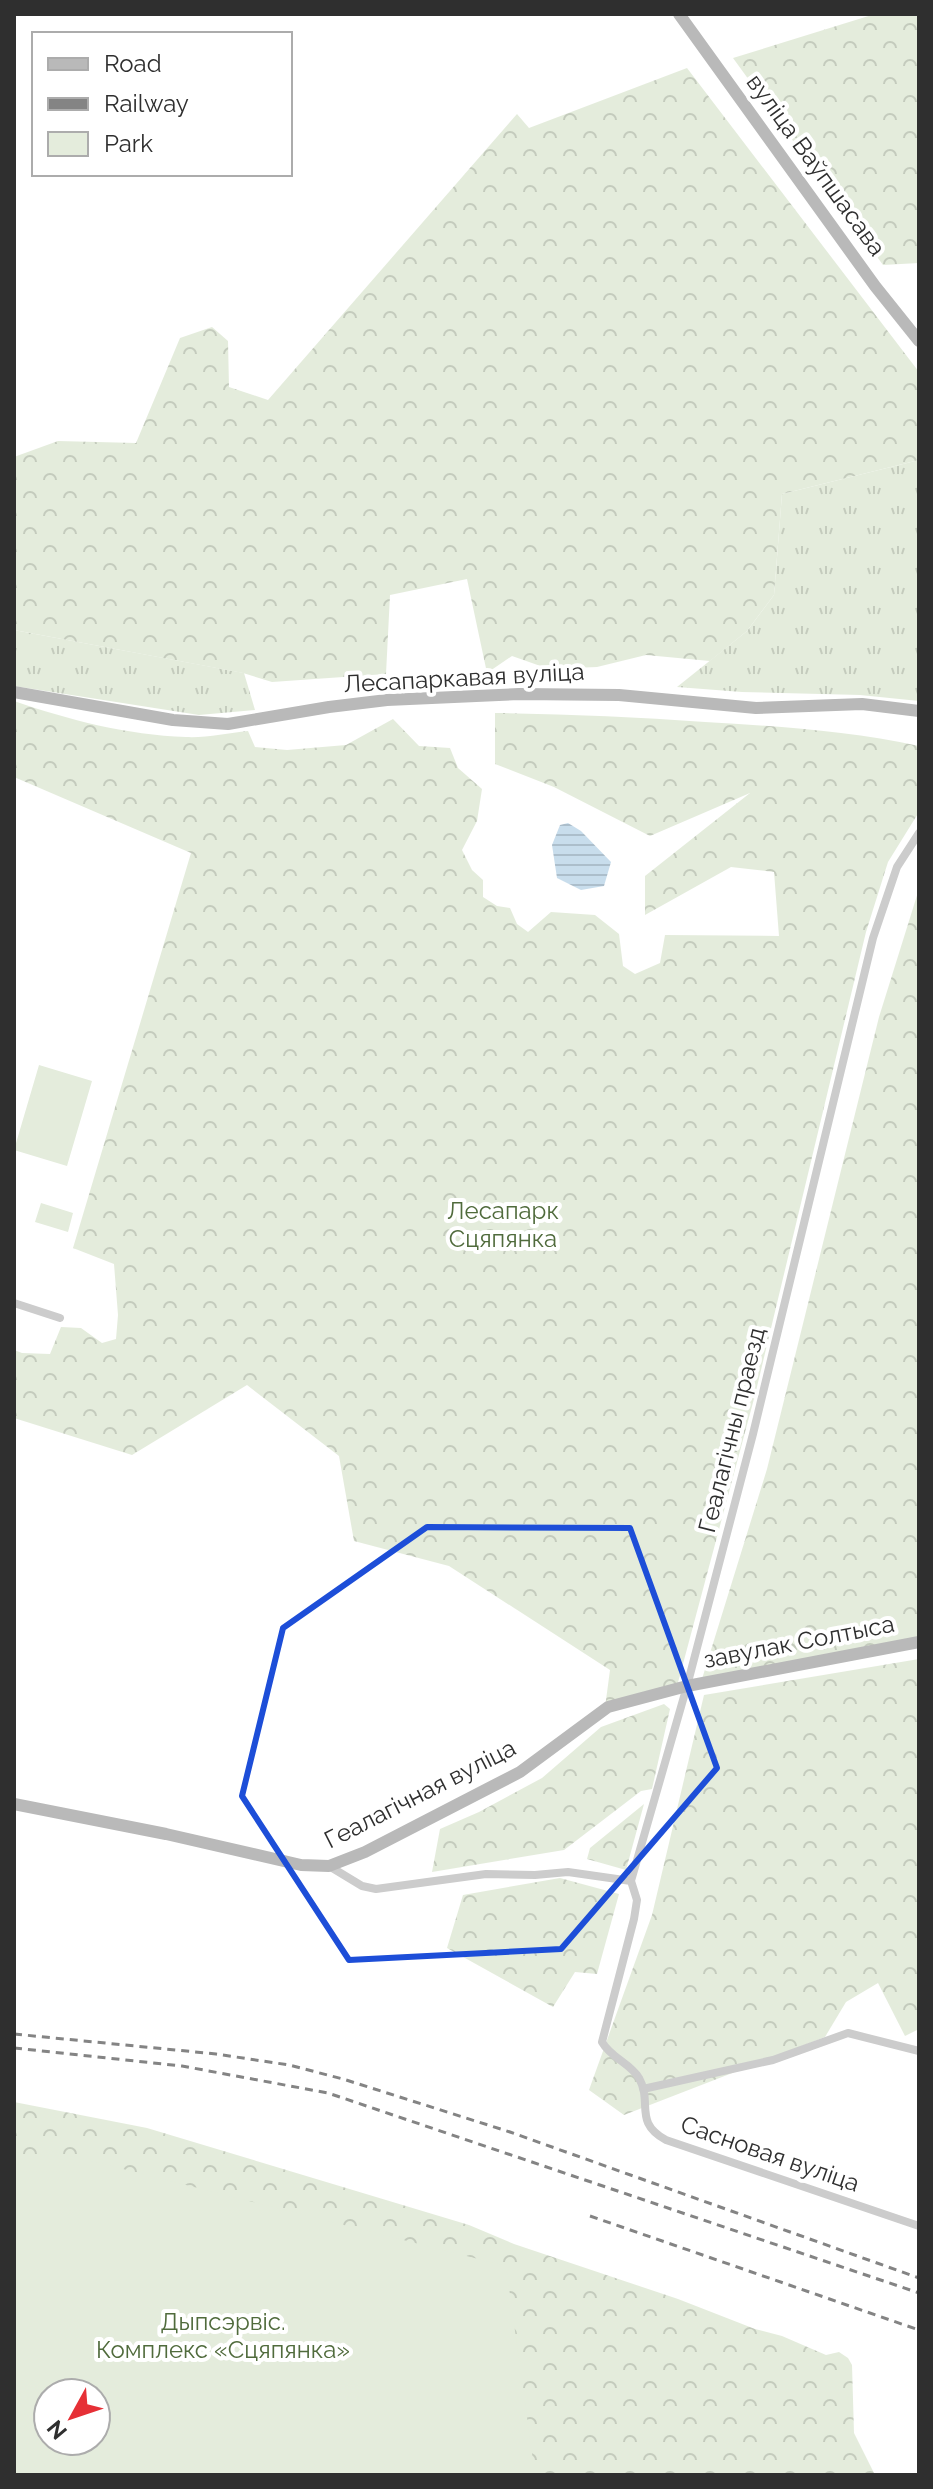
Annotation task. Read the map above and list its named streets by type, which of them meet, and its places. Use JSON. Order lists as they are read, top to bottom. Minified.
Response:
{"streets":{"street":["вуліца Ваўпшасава","Лесапаркавая вуліца","Геалагічны праезд","завулак Солтыса","Геалагічная вуліца","Сасновая вуліца"]},"crossings":[["Геалагічны праезд","завулак Солтыса"],["Геалагічны праезд","Геалагічная вуліца"],["Геалагічны праезд","Сасновая вуліца"],["завулак Солтыса","Геалагічная вуліца"]],"parks":["Лесапарк Сцяпянка","Дыпсэрвіс. Комплекс «Сцяпянка»"],"legend":["Road","Railway","Park"],"north":"bottom left"}
